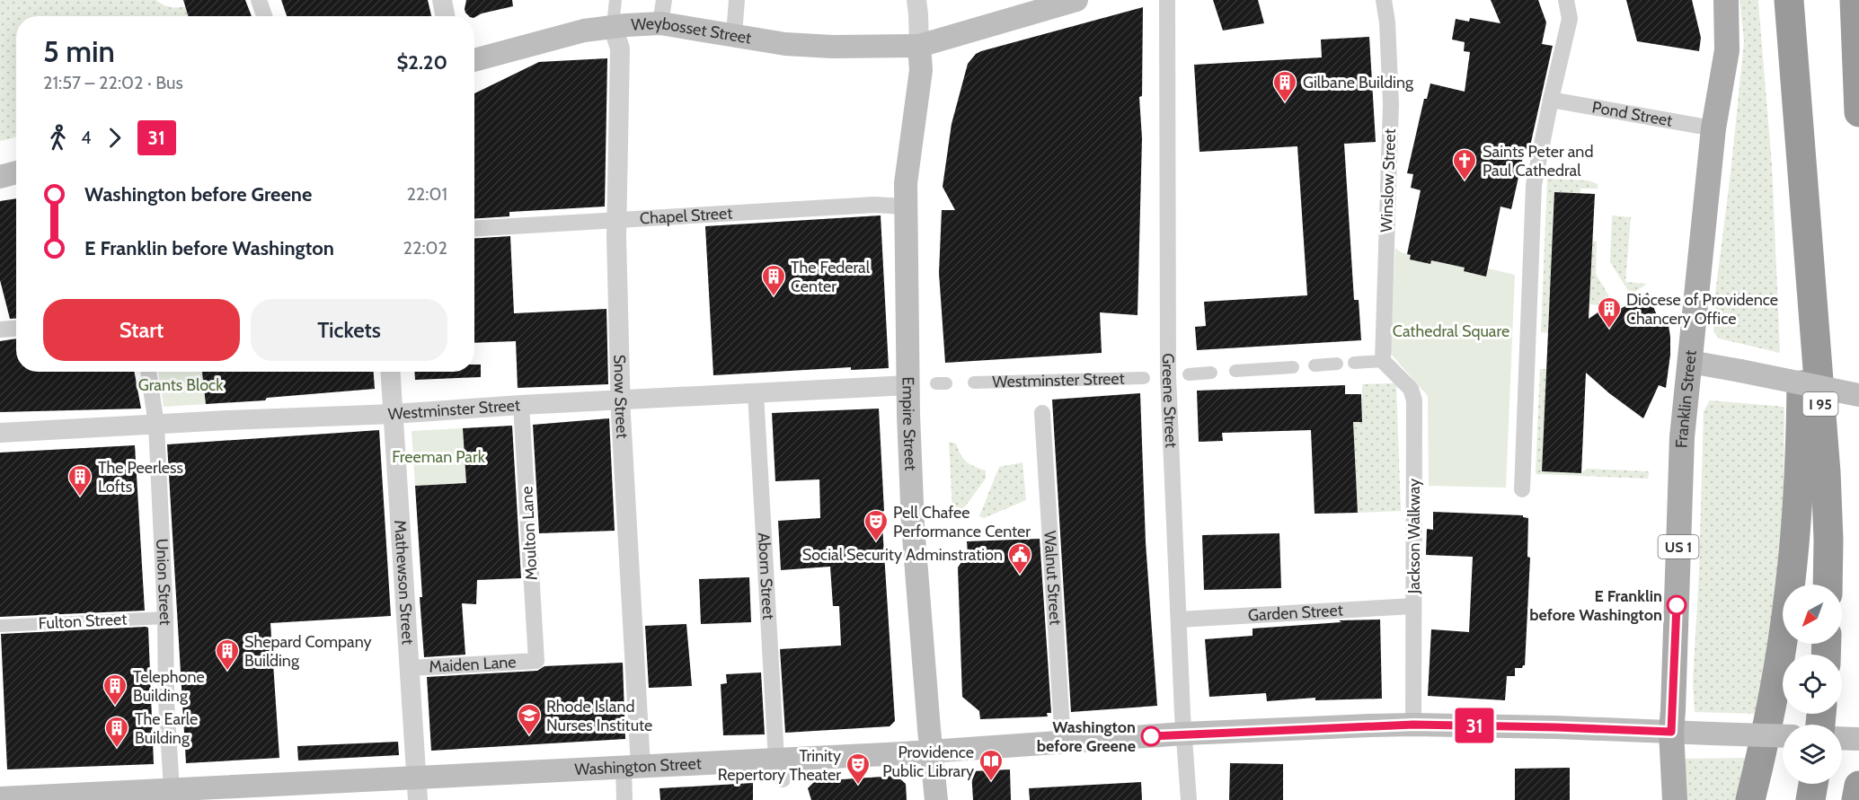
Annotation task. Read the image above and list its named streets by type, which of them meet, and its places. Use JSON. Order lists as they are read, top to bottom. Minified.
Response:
{"streets":{"highway":["I 95"],"main road":["Weybosset Street","Franklin Street","Empire Street","US 1","Washington Street"],"street":["Pond Street","Winslow Street","Chapel Street","Westminster Street","Snow Street","Greene Street","Moulton Lane","Jackson Walkway","Aborn Street","Walnut Street","Union Street","Mathewson Street","Garden Street","Fulton Street","Maiden Lane"]},"crossings":[["Weybosset Street","Snow Street"],["Weybosset Street","Empire Street"],["Pond Street","Franklin Street"],["Winslow Street","Jackson Walkway"],["Chapel Street","Snow Street"],["Chapel Street","Empire Street"],["Westminster Street","Snow Street"],["Westminster Street","Empire Street"],["Westminster Street","Moulton Lane"],["Westminster Street","Aborn Street"],["Westminster Street","Union Street"],["Westminster Street","Mathewson Street"],["Snow Street","Washington Street"],["Franklin Street","Washington Street"],["Greene Street","Garden Street"],["Greene Street","Washington Street"],["Empire Street","Washington Street"],["Moulton Lane","Maiden Lane"],["Jackson Walkway","Garden Street"],["Jackson Walkway","Washington Street"],["Aborn Street","Washington Street"],["Walnut Street","Washington Street"],["Union Street","Fulton Street"],["Union Street","Washington Street"],["Mathewson Street","Maiden Lane"],["Mathewson Street","Washington Street"]],"parks":["Cathedral Square","Grants Block","Freeman Park"],"places":{"building":["Gilbane Building","The Federal Center","Diocese of Providence Chancery Office","The Peerless Lofts","Shepard Company Building","Telephone Building","The Earle Building"],"church":["Saints Peter and Paul Cathedral"],"theatre":["Pell Chafee Performance Center","Trinity Repertory Theater"],"public building":["Social Security Adminstration"],"other":["E Franklin before Washington","Washington before Greene"],"school or university":["Rhode Island Nurses Institute"],"library":["Providence Public Library"]},"lines":["bus line 31"],"north":"bottom left","page":{"on_map":"31","heading":["5 min","21:57 – 22:02 · Bus","$2.20"],"legs":["4","31"],"list":[{"name":"Washington before Greene","value":"22:01"},{"name":"E Franklin before Washington","value":"22:02"}],"buttons":["Start","Tickets"]}}
